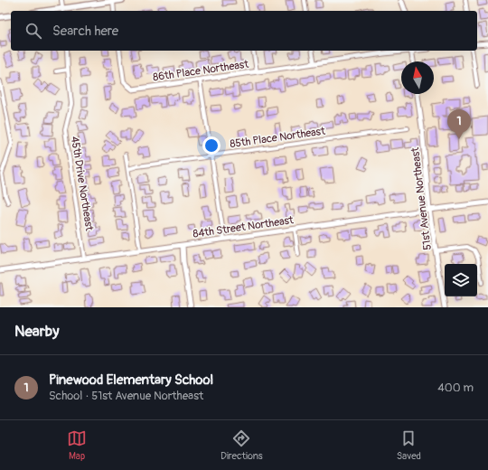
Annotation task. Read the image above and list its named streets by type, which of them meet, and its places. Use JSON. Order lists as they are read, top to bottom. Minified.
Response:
{"streets":{"street":["86th Place Northeast","85th Place Northeast","45th Drive Northeast","51st Avenue Northeast","84th Street Northeast"]},"crossings":[["45th Drive Northeast","84th Street Northeast"],["51st Avenue Northeast","84th Street Northeast"]],"north":"top","page":{"search":"Search here","pins":"1","heading":"Nearby","list":[{"mark":"1","name":"Pinewood Elementary School","note":"School · 51st Avenue Northeast","value":"400 m"}],"nav":["Map","Directions","Saved"]}}
